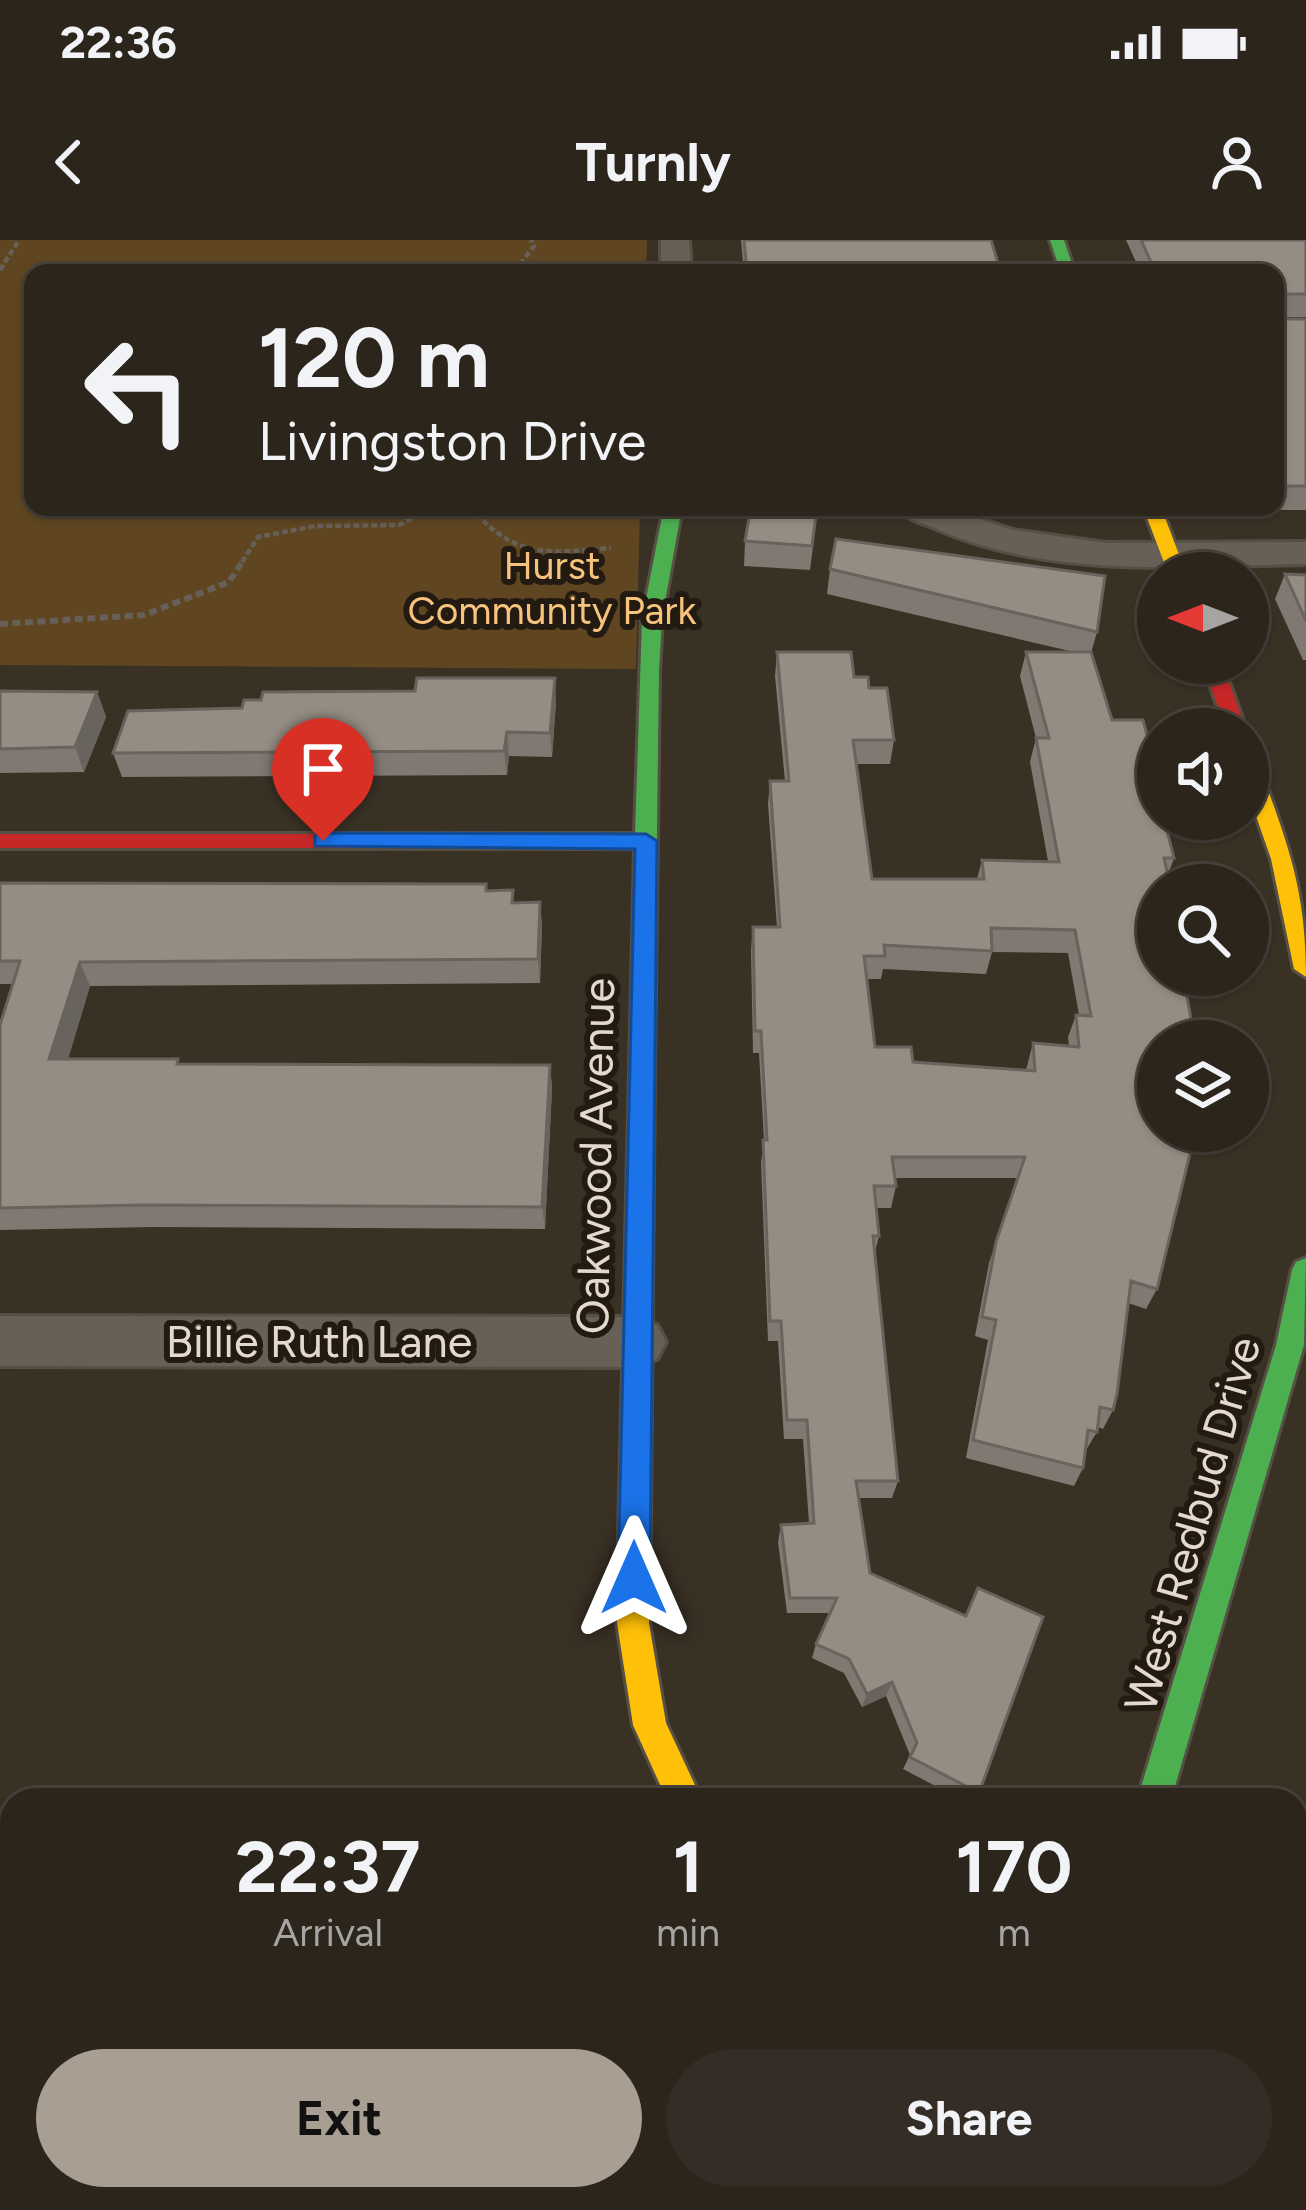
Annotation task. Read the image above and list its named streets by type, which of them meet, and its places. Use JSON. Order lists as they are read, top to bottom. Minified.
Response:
{"streets":{"street":["Oakwood Avenue","Billie Ruth Lane","West Redbud Drive"]},"crossings":[["Oakwood Avenue","Billie Ruth Lane"]],"parks":["Hurst Community Park"],"north":"left","page":{"status":"22:36","header":"Turnly","turn":["120 m","Livingston Drive"],"eta":["22:37","Arrival","1","min","170","m"],"buttons":["Exit","Share"]}}
